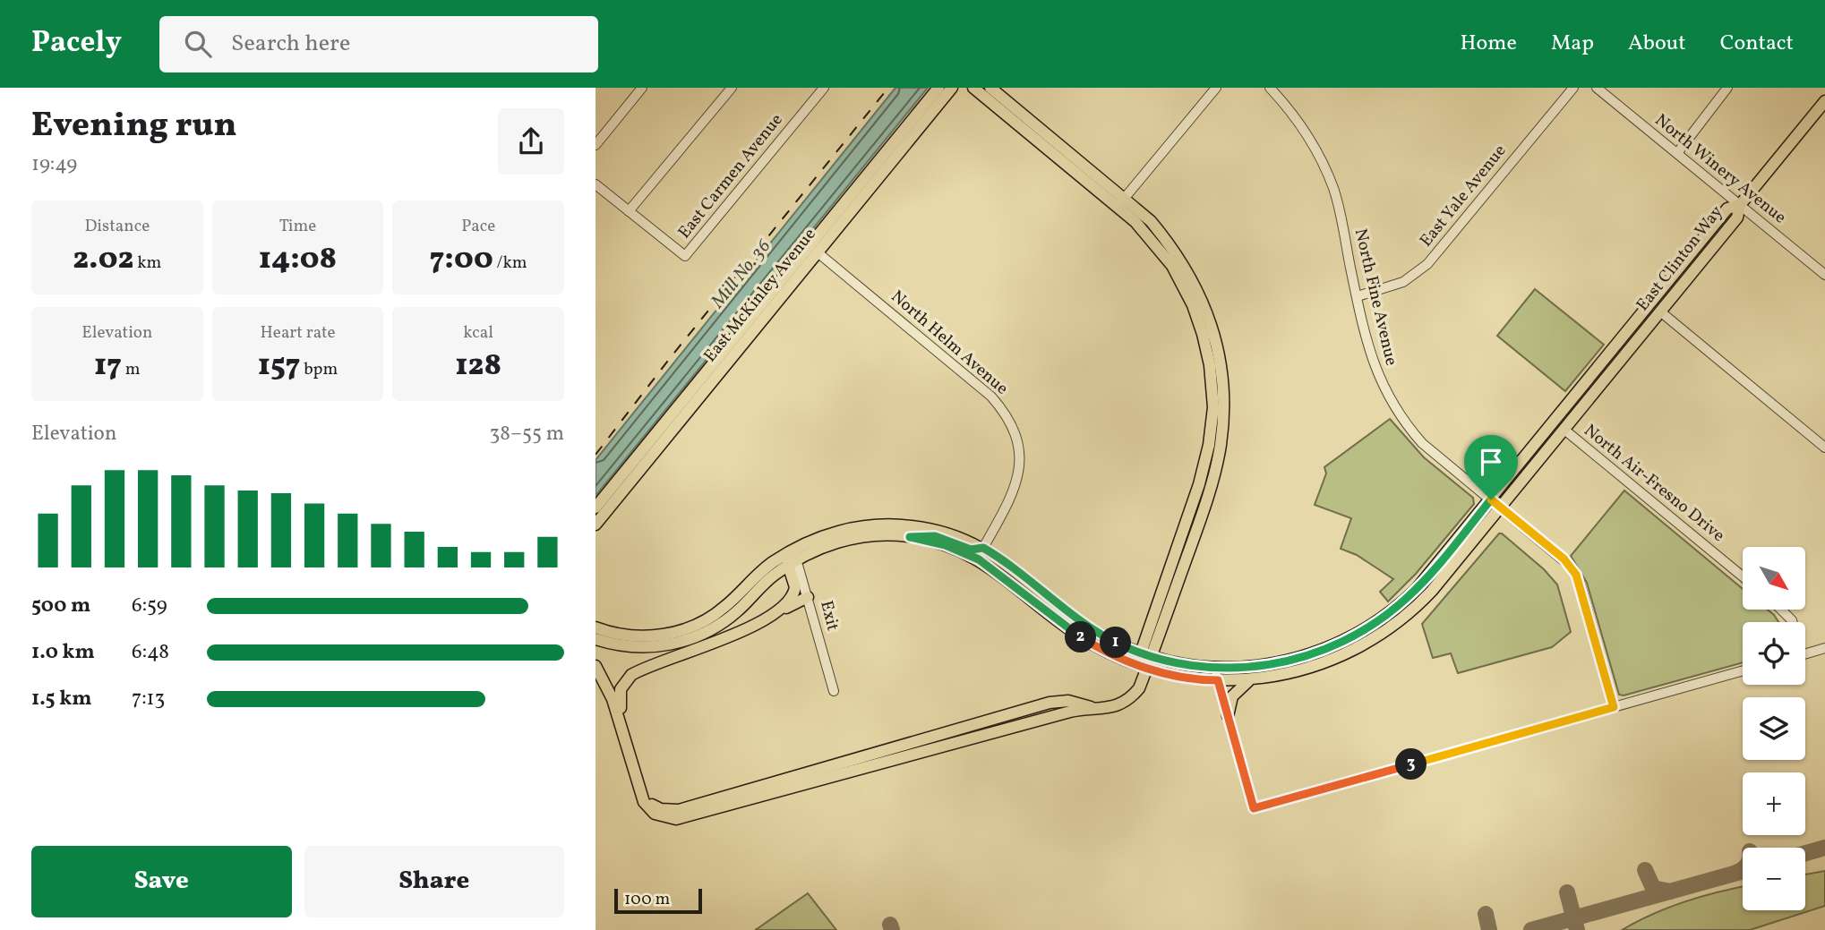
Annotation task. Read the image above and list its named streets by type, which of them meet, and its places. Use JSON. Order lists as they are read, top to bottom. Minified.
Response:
{"streets":{"main road":["East Clinton Way","East McKinley Avenue"],"street":["North Winery Avenue","East Carmen Avenue","East Yale Avenue","North Fine Avenue","North Helm Avenue","North Air-Fresno Drive","Exit"]},"crossings":[["North Winery Avenue","East Clinton Way"],["East Yale Avenue","North Fine Avenue"],["East Clinton Way","North Fine Avenue"],["East Clinton Way","North Helm Avenue"],["East Clinton Way","North Air-Fresno Drive"],["East Clinton Way","Exit"],["East McKinley Avenue","North Helm Avenue"]],"water":["Mill No. 36"],"scale_bar":"100 m","north":"bottom right","page":{"header":"Pacely","search":"Search here","nav":["Home","Map","About","Contact"],"heading":["Evening run","19:49"],"stats":[["Distance","2.02 km"],["Time","14:08"],["Pace","7:00 /km"],["Elevation","17 m"],["Heart rate","157 bpm"],["kcal","128"]],"chart":["Elevation","38–55 m"],"map_buttons":["+","−"],"list":[{"name":"500 m","note":"6:59"},{"name":"1.0 km","note":"6:48"},{"name":"1.5 km","note":"7:13"}],"pins":["2","1","3"],"buttons":["Save","Share"],"scale":"100 m"}}
